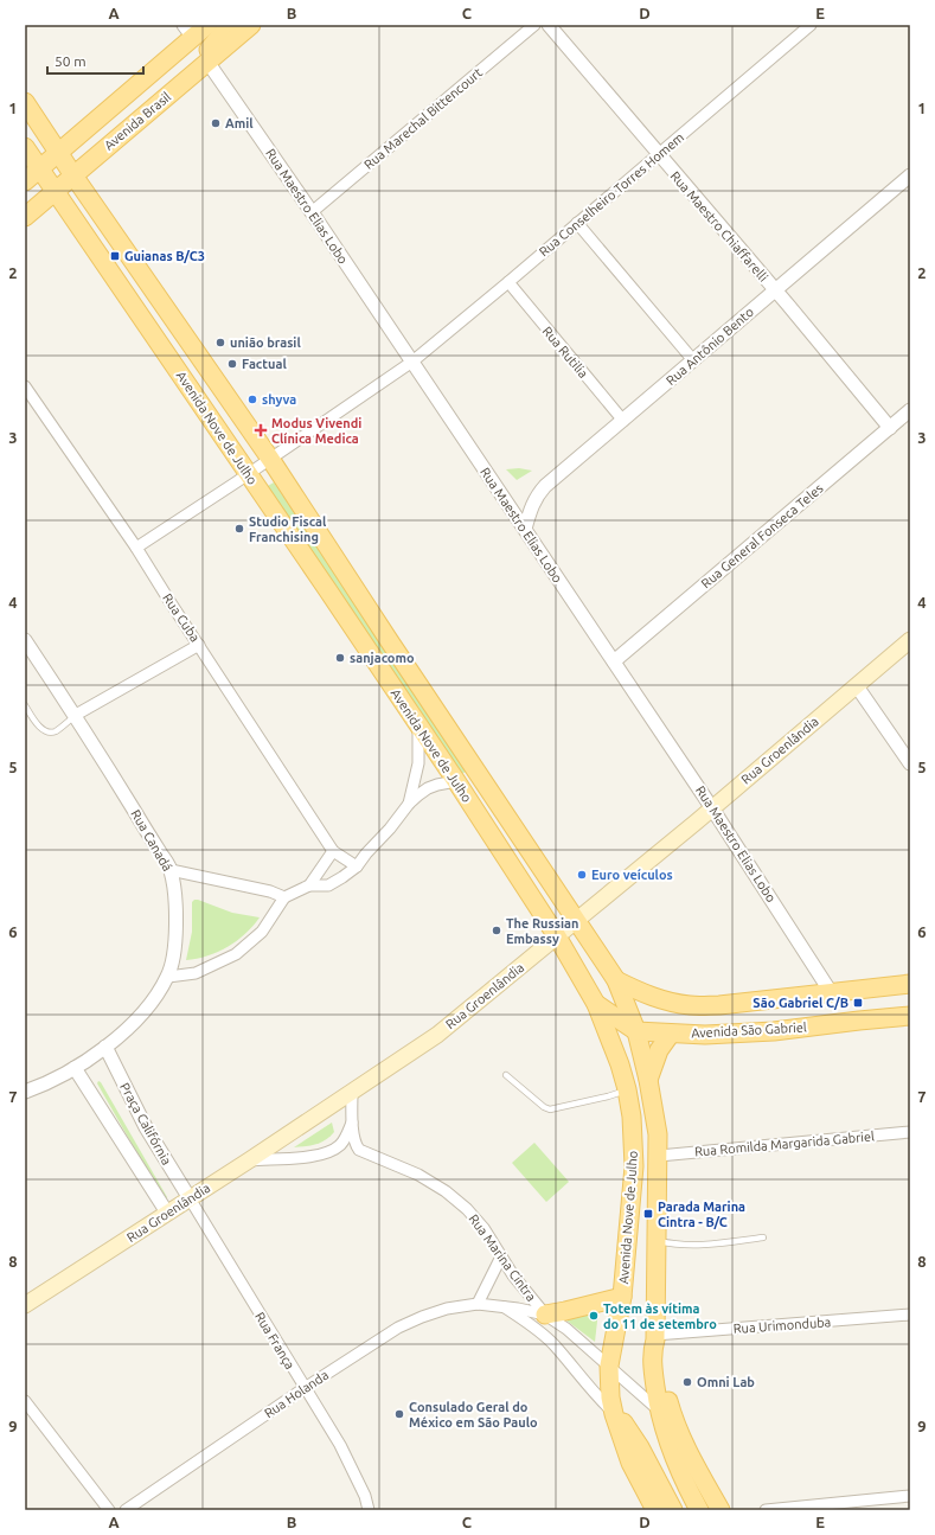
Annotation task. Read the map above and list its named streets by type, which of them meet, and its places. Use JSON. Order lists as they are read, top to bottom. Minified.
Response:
{"streets":{"main road":["Avenida Brasil","Avenida Nove de Julho","Rua Groenlândia","Avenida São Gabriel"],"street":["Rua Marechal Bittencourt","Rua Conselheiro Torres Homem","Rua Maestro Elias Lobo","Rua Maestro Chiaffarelli","Rua Antônio Bento","Rua Rutilia","Rua General Fonseca Teles","Rua Cuba","Rua Canadá","Praça Califórnia","Rua Romilda Margarida Gabriel","Rua Marina Cintra","Rua Urimonduba","Rua França","Rua Holanda"]},"crossings":[["Rua Marechal Bittencourt","Rua Maestro Elias Lobo"],["Avenida Brasil","Rua Maestro Elias Lobo"],["Avenida Brasil","Avenida Nove de Julho"],["Rua Conselheiro Torres Homem","Rua Maestro Elias Lobo"],["Rua Conselheiro Torres Homem","Rua Maestro Chiaffarelli"],["Rua Conselheiro Torres Homem","Rua Rutilia"],["Rua Conselheiro Torres Homem","Avenida Nove de Julho"],["Rua Conselheiro Torres Homem","Rua Cuba"],["Rua Maestro Elias Lobo","Rua Antônio Bento"],["Rua Maestro Elias Lobo","Rua General Fonseca Teles"],["Rua Maestro Elias Lobo","Rua Groenlândia"],["Rua Maestro Elias Lobo","Avenida São Gabriel"],["Rua Maestro Chiaffarelli","Rua Antônio Bento"],["Rua Maestro Chiaffarelli","Rua General Fonseca Teles"],["Rua Antônio Bento","Rua Rutilia"],["Avenida Nove de Julho","Rua Groenlândia"],["Avenida Nove de Julho","Avenida São Gabriel"],["Avenida Nove de Julho","Rua Romilda Margarida Gabriel"],["Avenida Nove de Julho","Rua Marina Cintra"],["Avenida Nove de Julho","Rua Urimonduba"],["Rua Groenlândia","Praça Califórnia"],["Rua Groenlândia","Rua Marina Cintra"],["Rua Groenlândia","Rua França"],["Rua Canadá","Praça Califórnia"],["Praça Califórnia","Rua França"],["Rua Marina Cintra","Rua Holanda"],["Rua França","Rua Holanda"]],"places":{"other":["Amil","união brasil","Factual","shyva","Studio Fiscal Franchising","sanjacomo","Euro veículos","The Russian Embassy","Totem às vítima do 11 de setembro","Omni Lab","Consulado Geral do México em São Paulo"],"transit":["Guianas B/C3","São Gabriel C/B","Parada Marina Cintra - B/C"],"health":["Modus Vivendi Clínica Medica"]},"scale_bar":"50 m","grid":{"columns":["A","B","C","D","E"],"rows":["1","2","3","4","5","6","7","8","9"]}}
